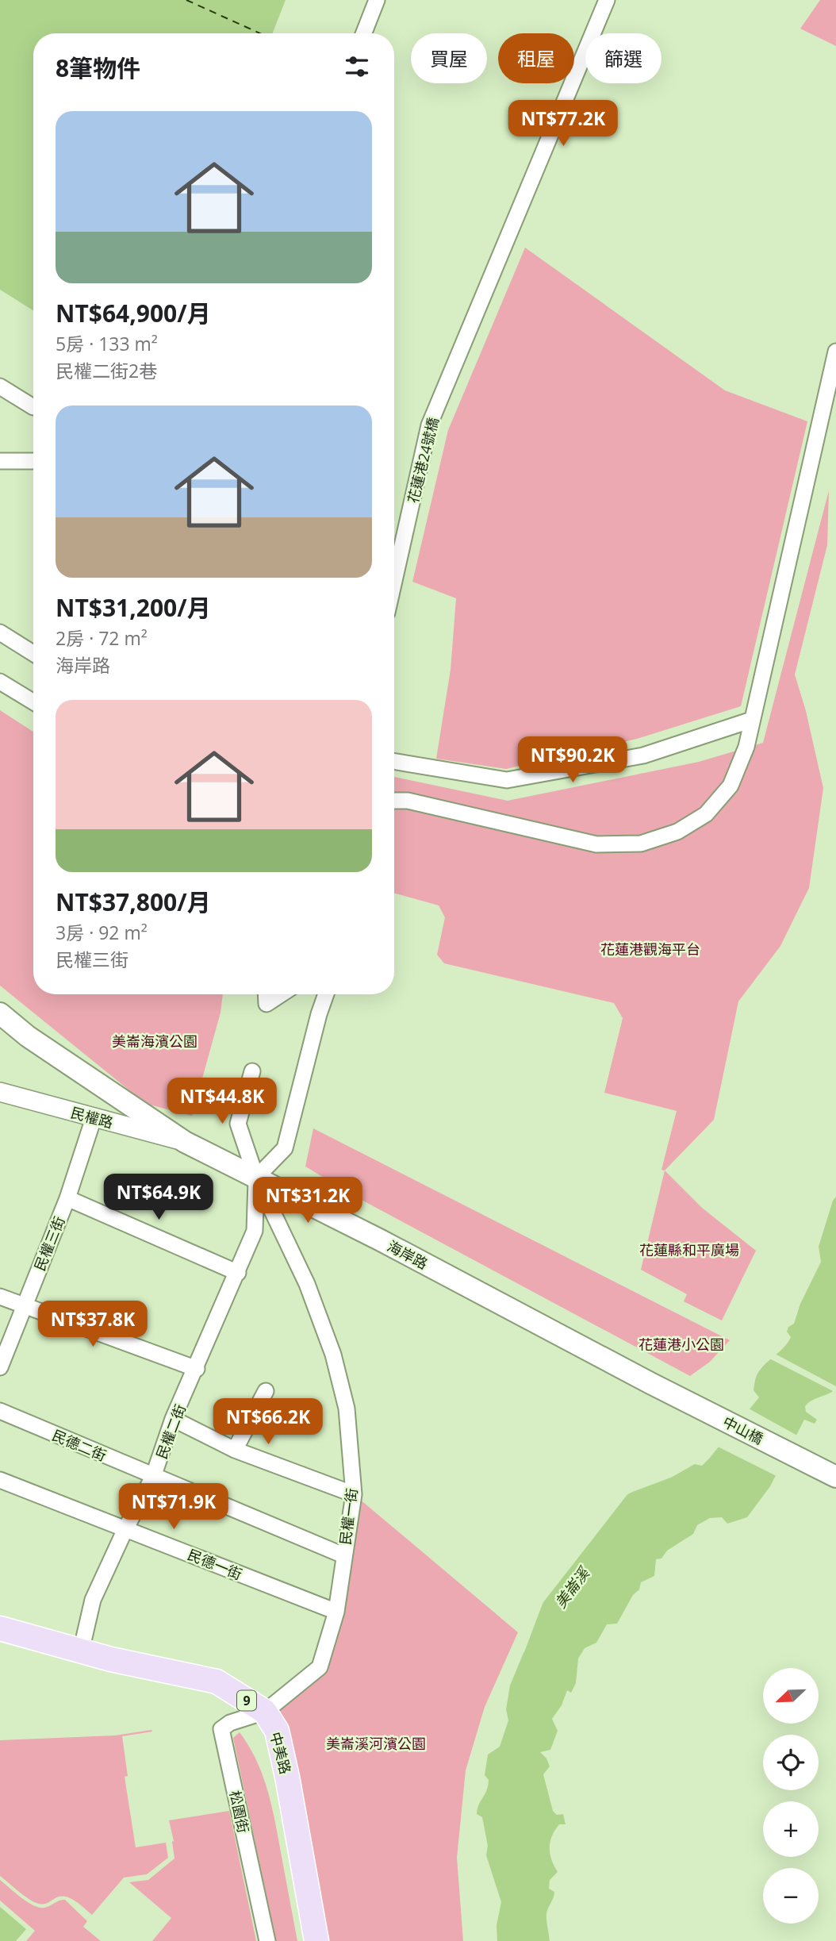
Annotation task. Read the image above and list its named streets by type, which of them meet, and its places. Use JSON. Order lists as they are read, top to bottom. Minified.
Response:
{"streets":{"main road":["海岸路","中山橋","9","中美路"],"street":["花蓮港24號橋","民權路","民權三街","民權二街","民德二街","民權一街","民德一街","松園街"]},"crossings":[["民權路","民權三街"],["民權路","海岸路"],["海岸路","中山橋"],["海岸路","民權二街"],["海岸路","民權一街"],["民權二街","民德二街"],["民權二街","民權一街"],["民權二街","民德一街"],["民權二街","中美路"],["民德二街","民權一街"],["民權一街","民德一街"],["民權一街","中美路"],["民權一街","松園街"],["中美路","松園街"]],"water":["美崙溪"],"parks":["花蓮港觀海平台","美崙海濱公園","花蓮縣和平廣場","花蓮港小公園","美崙溪河濱公園"],"north":"bottom left","page":{"chip":["買屋","租屋","篩選"],"heading":"8筆物件","price":["NT$77.2K","NT$90.2K","NT$44.8K","NT$64.9K","NT$31.2K","NT$37.8K","NT$66.2K","NT$71.9K"],"list":[{"name":"NT$64,900/月","note":"5房 · 133 m² · 民權二街2巷"},{"name":"NT$31,200/月","note":"2房 · 72 m² · 海岸路"},{"name":"NT$37,800/月","note":"3房 · 92 m² · 民權三街"}],"map_buttons":["+","−"]}}
